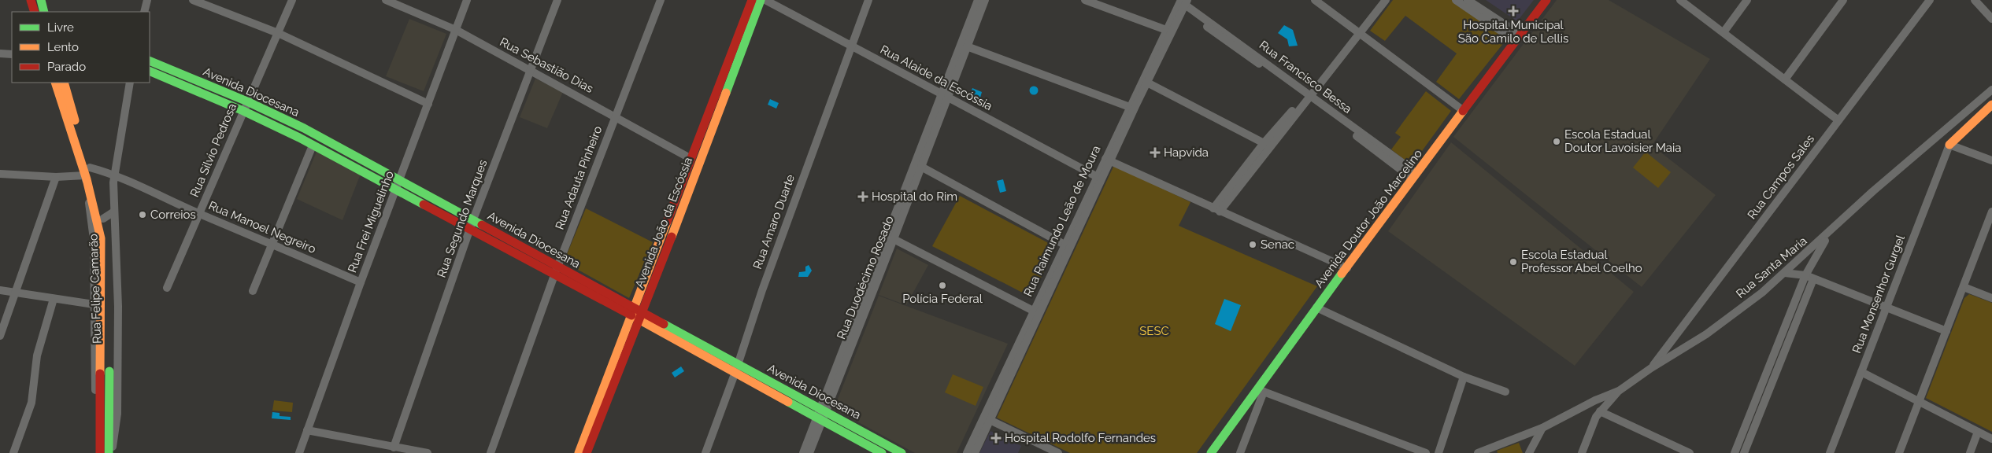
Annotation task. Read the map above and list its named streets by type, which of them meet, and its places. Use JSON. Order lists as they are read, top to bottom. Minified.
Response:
{"streets":{"street":["Rua Sebastião Dias","Rua Francisco Bessa","Rua Alaide da Escóssia","Avenida Diocesana","Rua Silvio Pedrosa","Rua Campos Sales","Rua Adauta Pinheiro","Rua Segundo Marques","Avenida Doutor João Marcelino","Rua Raimundo Leão de Moura","Rua Frei Miguelinho","Rua Amaro Duarte","Avenida João da Escóssia","Rua Manoel Negreiro","Rua Santa Maria","Rua Duodécimo Rosado","Rua Felipe Camarão","Rua Monsenhor Gurgel"]},"crossings":[["Rua Sebastião Dias","Rua Adauta Pinheiro"],["Rua Sebastião Dias","Rua Segundo Marques"],["Rua Sebastião Dias","Rua Frei Miguelinho"],["Rua Sebastião Dias","Avenida João da Escóssia"],["Rua Francisco Bessa","Avenida Doutor João Marcelino"],["Rua Francisco Bessa","Rua Raimundo Leão de Moura"],["Rua Alaide da Escóssia","Rua Raimundo Leão de Moura"],["Rua Alaide da Escóssia","Rua Amaro Duarte"],["Rua Alaide da Escóssia","Rua Duodécimo Rosado"],["Avenida Diocesana","Rua Silvio Pedrosa"],["Avenida Diocesana","Rua Adauta Pinheiro"],["Avenida Diocesana","Rua Segundo Marques"],["Avenida Diocesana","Rua Frei Miguelinho"],["Avenida Diocesana","Rua Amaro Duarte"],["Avenida Diocesana","Avenida João da Escóssia"],["Avenida Diocesana","Rua Duodécimo Rosado"],["Rua Silvio Pedrosa","Rua Manoel Negreiro"],["Rua Campos Sales","Rua Santa Maria"],["Rua Frei Miguelinho","Rua Manoel Negreiro"],["Rua Manoel Negreiro","Rua Felipe Camarão"]],"parks":["SESC"],"places":{"health":["Hospital Municipal São Camilo de Lellis","Hapvida","Hospital do Rim","Hospital Rodolfo Fernandes"],"other":["Escola Estadual Doutor Lavoisier Maia","Correios","Senac","Escola Estadual Professor Abel Coelho","Polícia Federal"]},"legend":["Livre","Lento","Parado"]}
